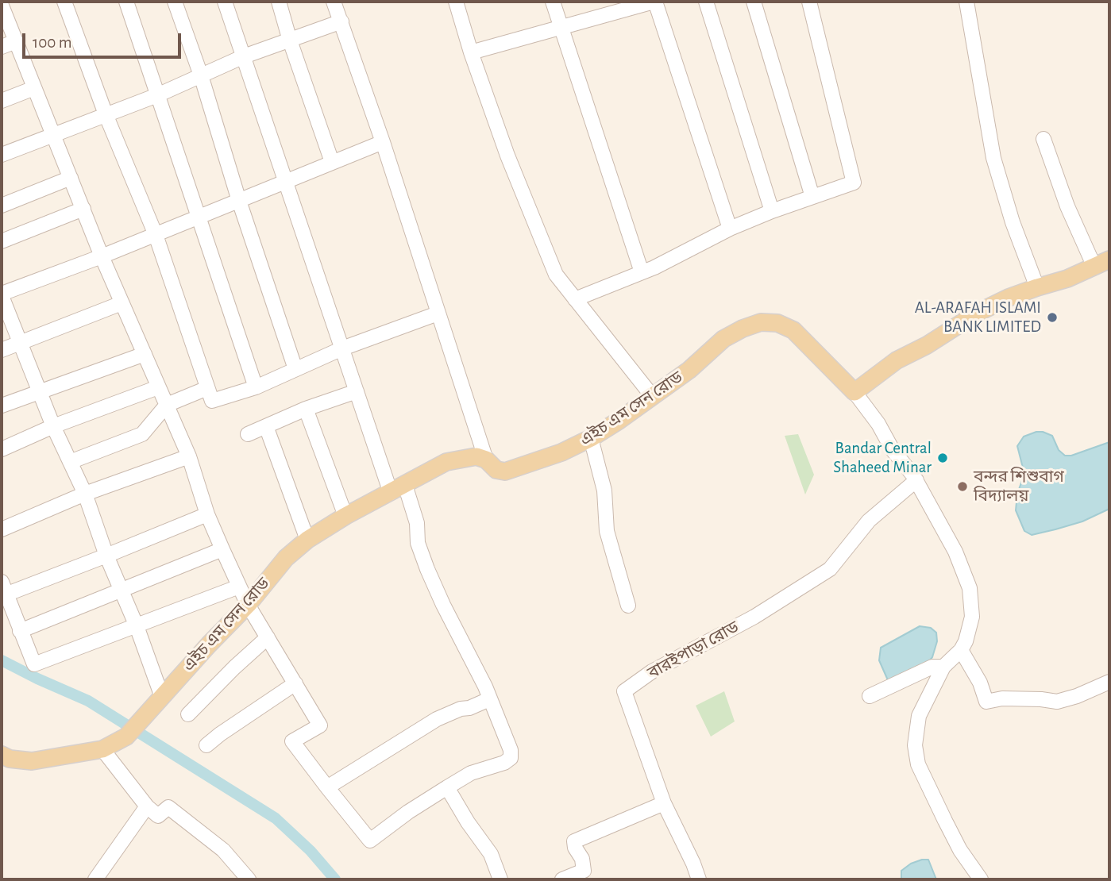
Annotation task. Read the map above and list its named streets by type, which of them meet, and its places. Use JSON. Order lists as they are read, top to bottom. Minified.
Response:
{"streets":{"main road":["এইচ এম সেন রোড"],"street":["বারইপাড়া রোড"]},"crossings":[["এইচ এম সেন রোড","বারইপাড়া রোড"]],"places":["AL-ARAFAH ISLAMI BANK LIMITED","Bandar Central Shaheed Minar","বন্দর শিশুবাগ বিদ্যালয়"],"scale_bar":"100 m"}
